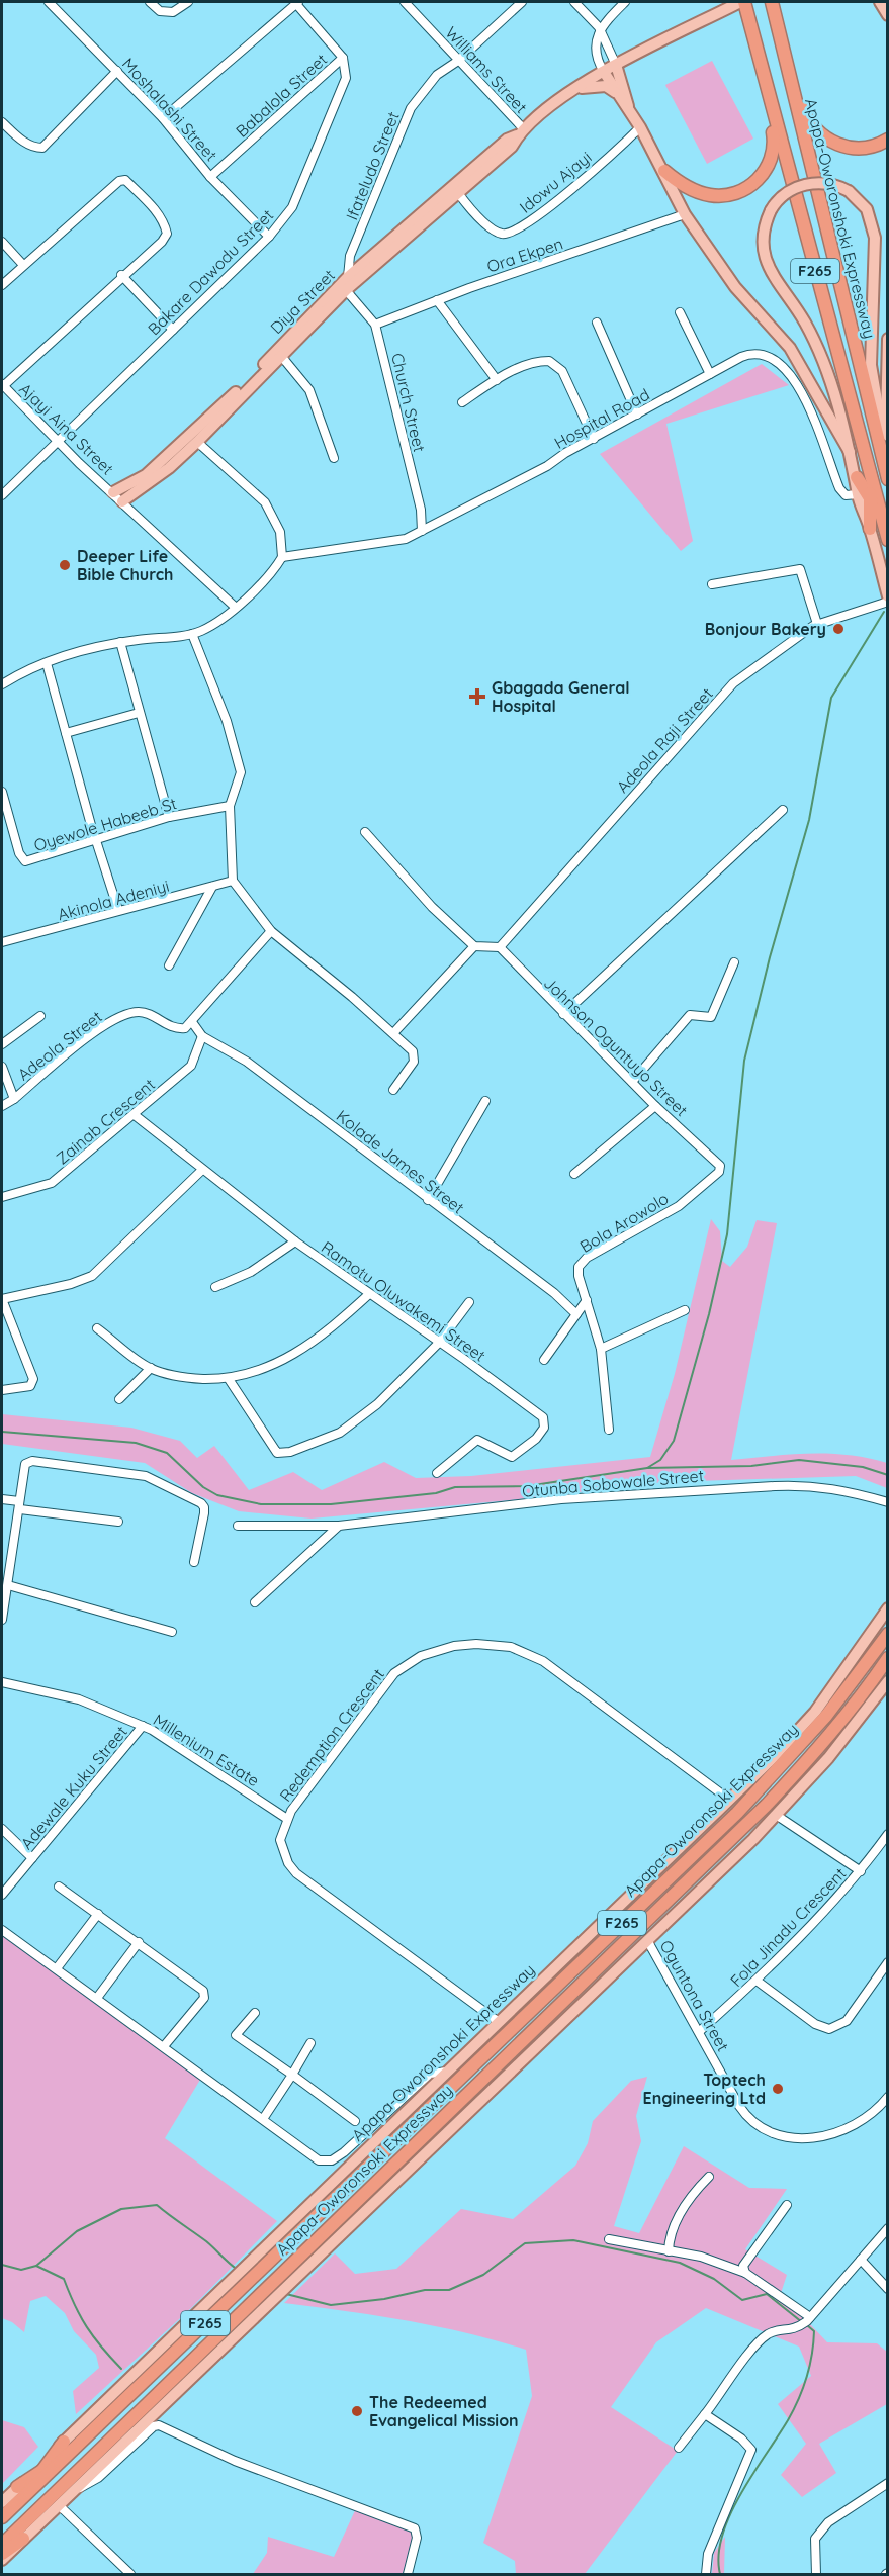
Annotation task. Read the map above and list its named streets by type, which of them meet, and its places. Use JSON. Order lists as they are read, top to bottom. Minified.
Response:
{"streets":{"highway":["Apapa-Oworonshoki Expressway","F265","Apapa-Oworonsoki Expressway"],"main road":["Diya Street"],"street":["Williams Street","Babalola Street","Moshalashi Street","Ifateludo Street","Idowu Ajayi","Ora Ekpen","Bakare Dawodu Street","Church Street","Hospital Road","Ajayi Aina Street","Adeola Raji Street","Oyewole Habeeb St","Akinola Adeniyi","Adeola Street","Johnson Oguntuyo Street","Zainab Crescent","Kolade James Street","Bola Arowolo","Ramotu Oluwakemi Street","Otunba Sobowale Street","Redemption Crescent","Millenium Estate","Adewale Kuku Street","Fola Jinadu Crescent","Oguntona Street"]},"crossings":[["Williams Street","Ifateludo Street"],["Williams Street","Diya Street"],["Babalola Street","Moshalashi Street"],["Babalola Street","Bakare Dawodu Street"],["Moshalashi Street","Bakare Dawodu Street"],["Ifateludo Street","Diya Street"],["Idowu Ajayi","Diya Street"],["Apapa-Oworonshoki Expressway","Redemption Crescent"],["Apapa-Oworonshoki Expressway","Apapa-Oworonsoki Expressway"],["Ora Ekpen","Church Street"],["F265","Diya Street"],["F265","Apapa-Oworonsoki Expressway"],["Bakare Dawodu Street","Ajayi Aina Street"],["Diya Street","Church Street"],["Diya Street","Ajayi Aina Street"],["Church Street","Hospital Road"],["Adeola Raji Street","Johnson Oguntuyo Street"],["Adeola Street","Kolade James Street"],["Johnson Oguntuyo Street","Bola Arowolo"],["Zainab Crescent","Kolade James Street"],["Zainab Crescent","Ramotu Oluwakemi Street"],["Redemption Crescent","Millenium Estate"],["Millenium Estate","Adewale Kuku Street"],["Apapa-Oworonsoki Expressway","Oguntona Street"],["Fola Jinadu Crescent","Oguntona Street"]],"places":{"other":["Deeper Life Bible Church","Bonjour Bakery","Toptech Engineering Ltd","The Redeemed Evangelical Mission"],"health":["Gbagada General Hospital"]}}
